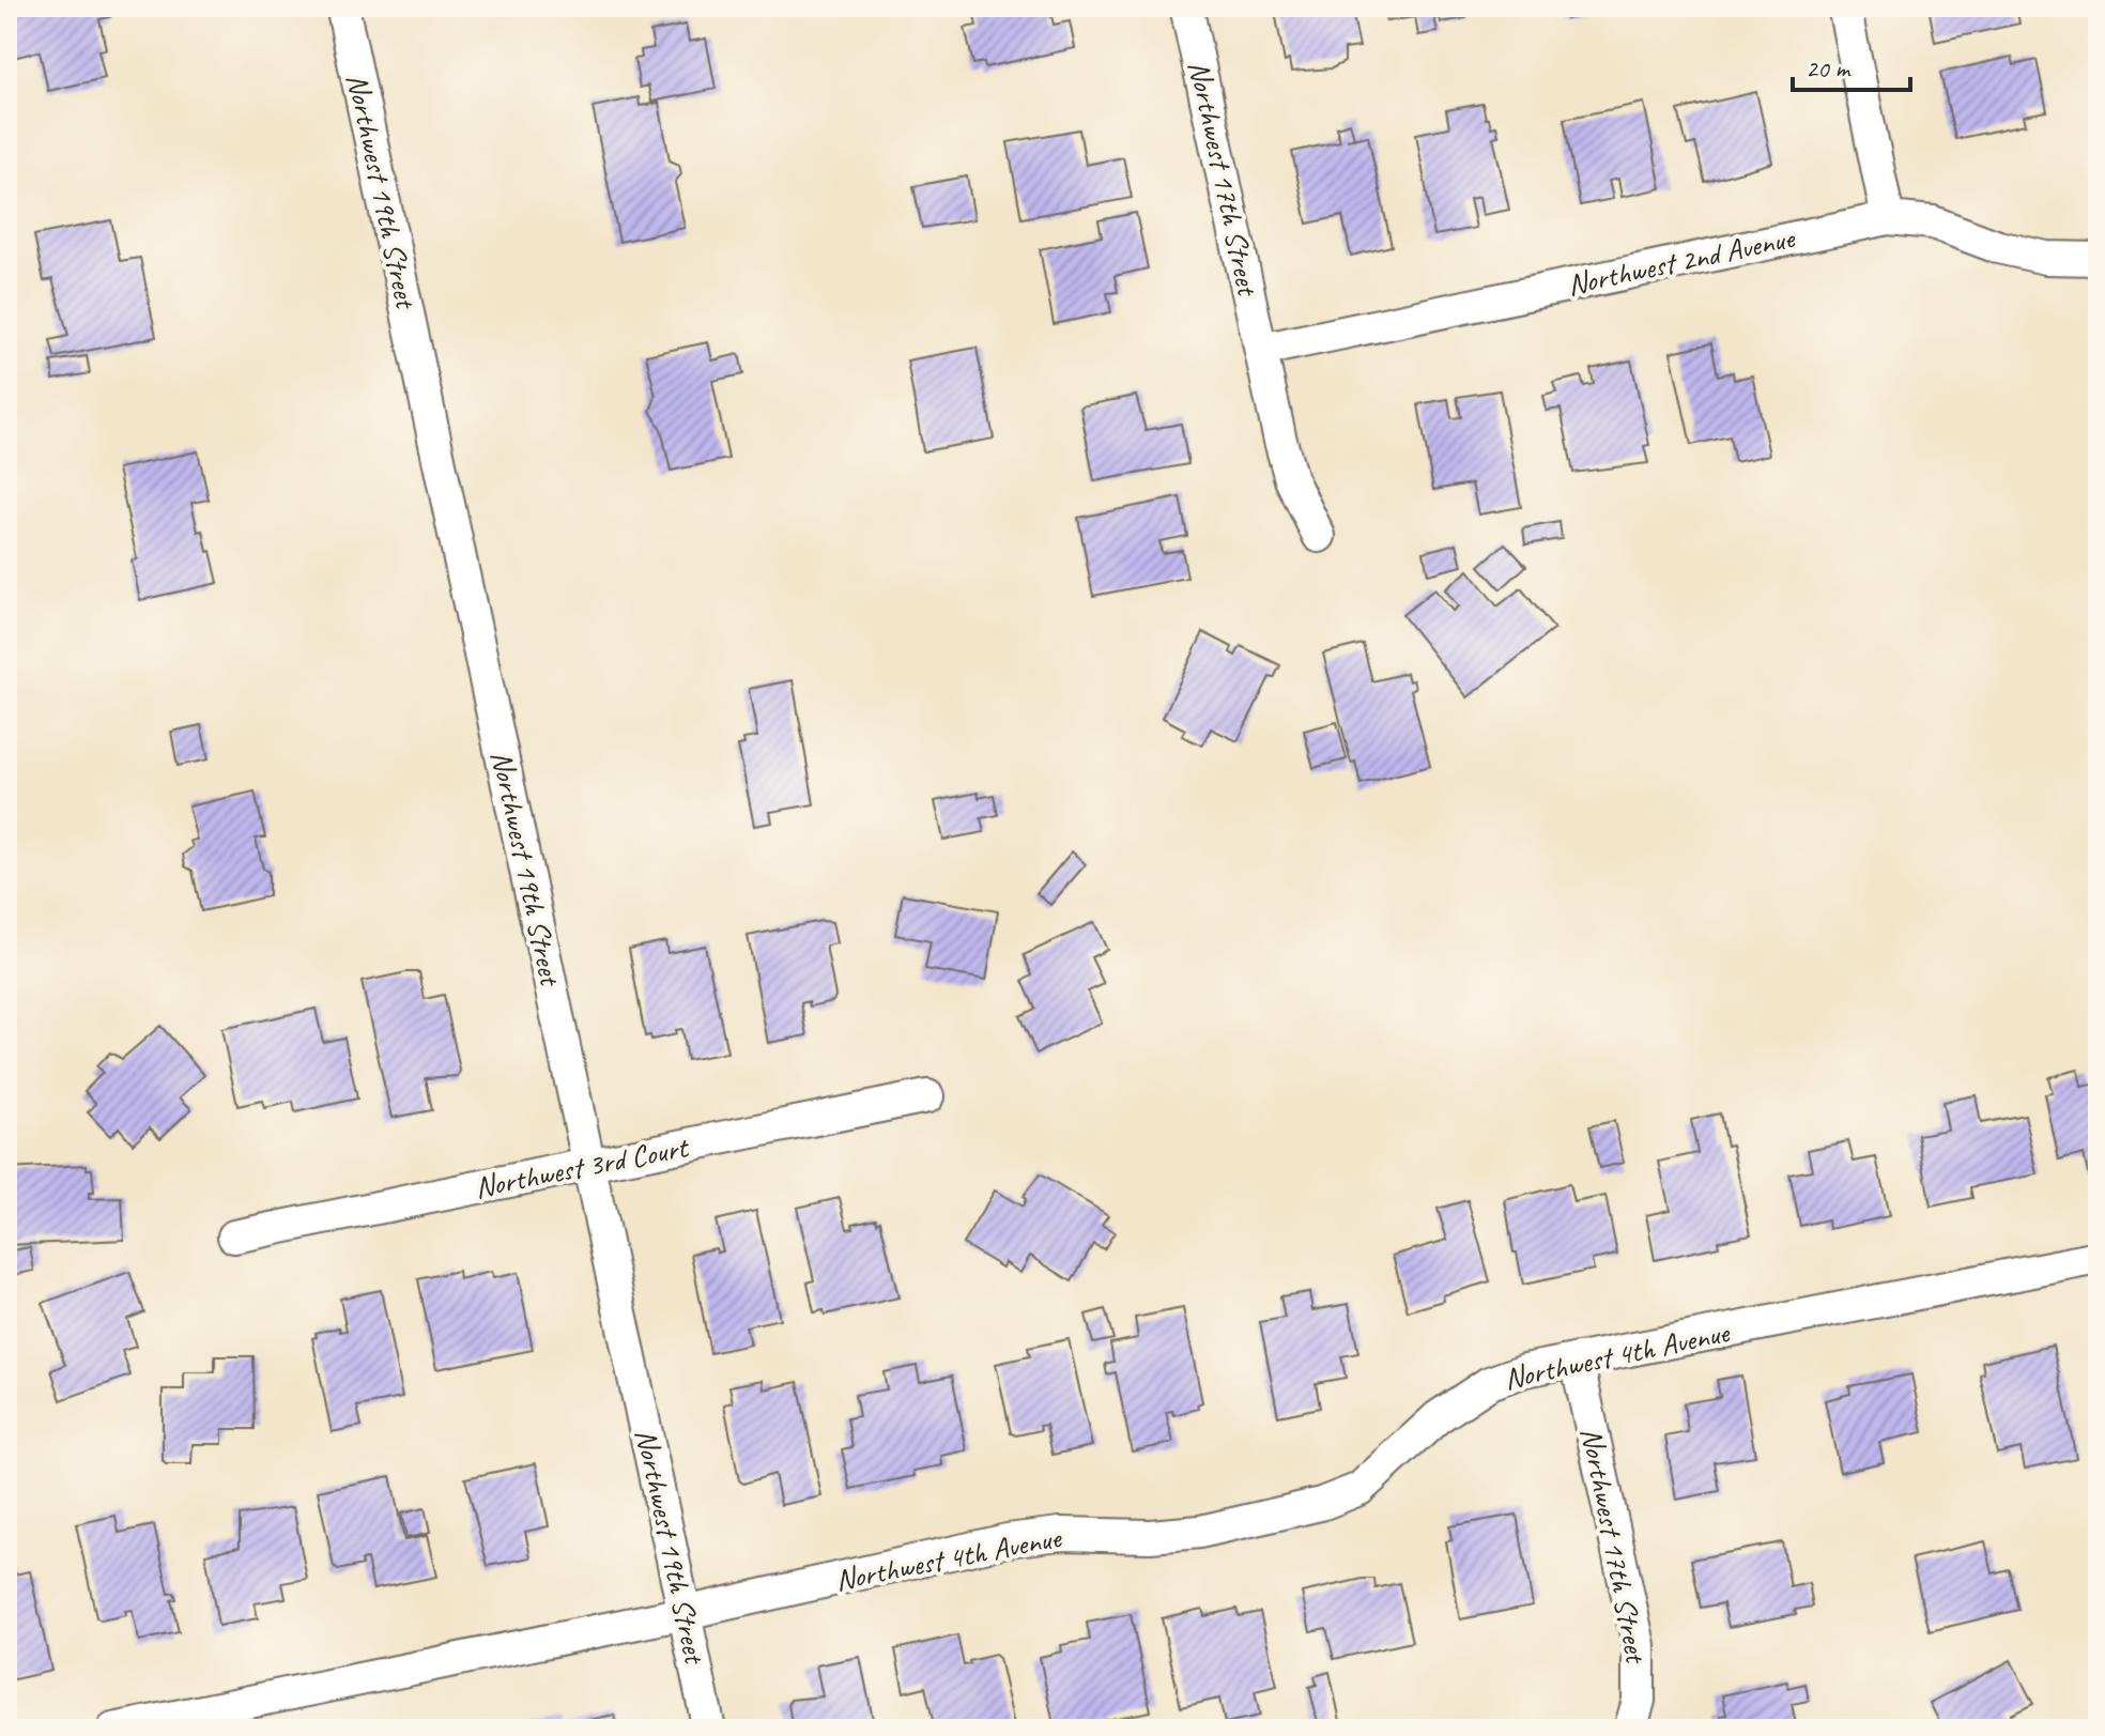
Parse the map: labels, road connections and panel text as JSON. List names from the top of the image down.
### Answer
{
  "streets": {
    "street": [
      "Northwest 17th Street",
      "Northwest 19th Street",
      "Northwest 2nd Avenue",
      "Northwest 3rd Court",
      "Northwest 4th Avenue"
    ]
  },
  "crossings": [
    ["Northwest 17th Street", "Northwest 2nd Avenue"],
    ["Northwest 17th Street", "Northwest 4th Avenue"],
    ["Northwest 19th Street", "Northwest 3rd Court"],
    ["Northwest 19th Street", "Northwest 4th Avenue"]
  ],
  "scale_bar": "20 m"
}
